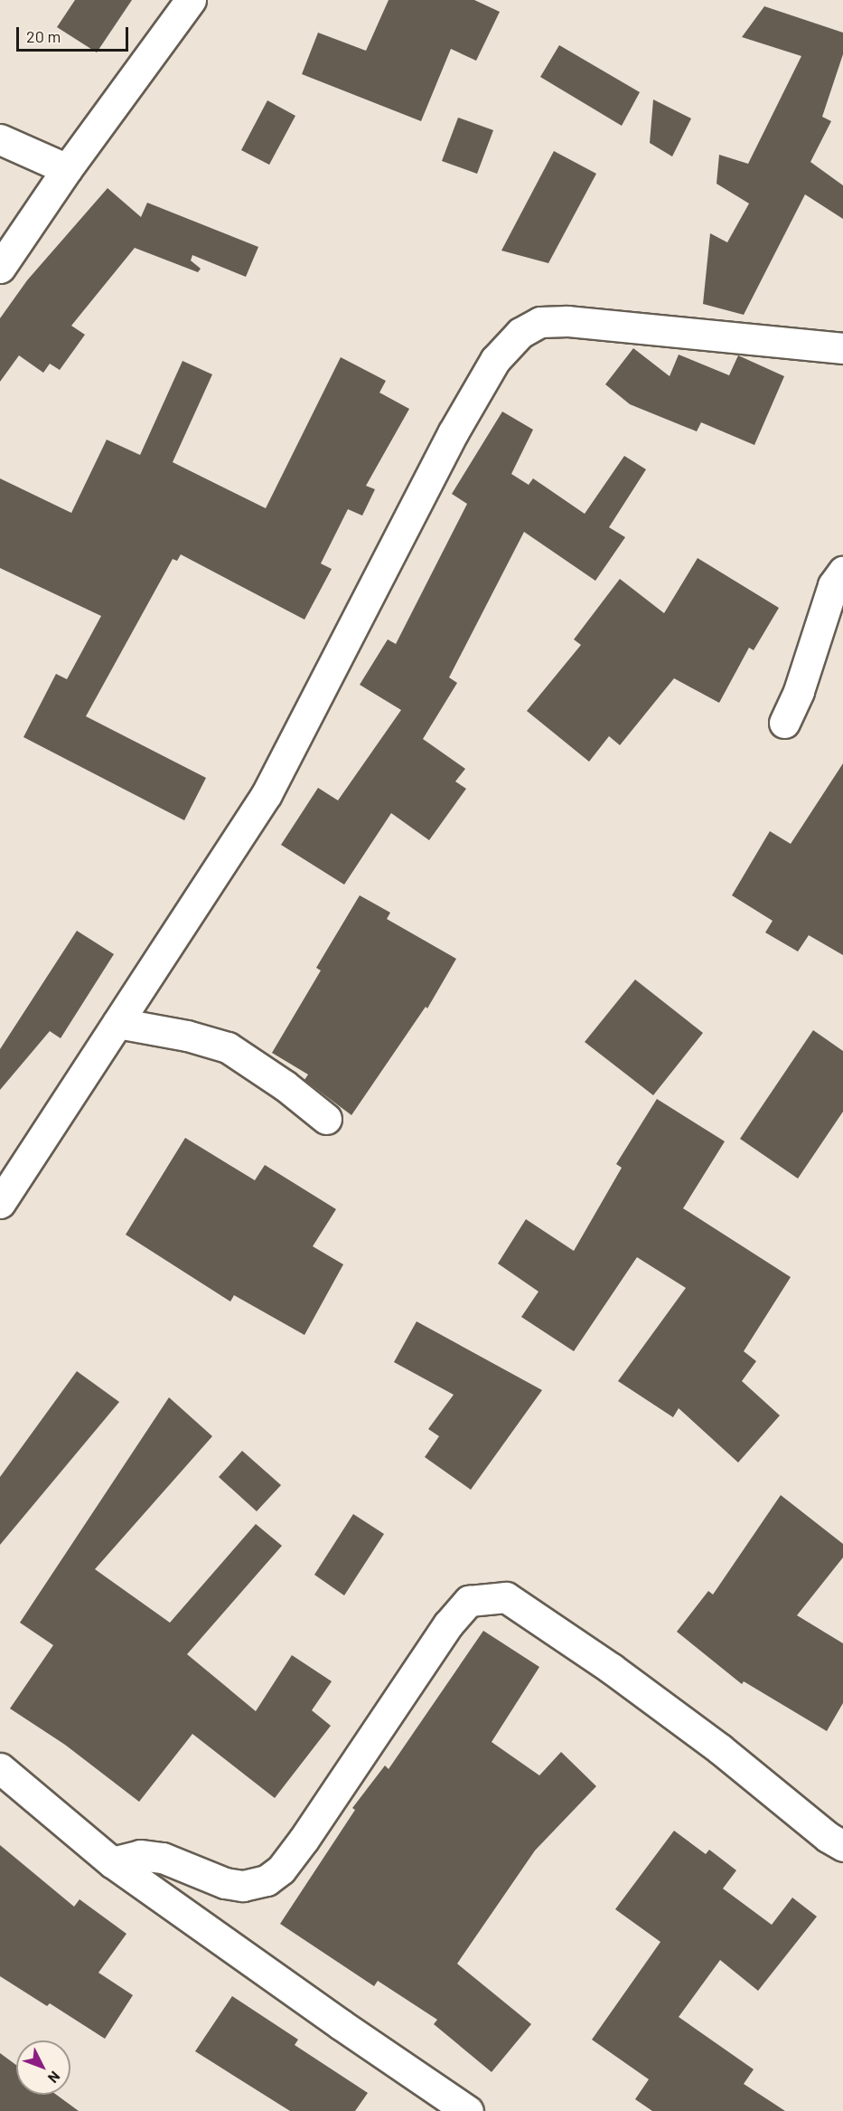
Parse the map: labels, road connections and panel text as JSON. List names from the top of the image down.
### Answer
{
  "scale_bar": "20 m",
  "north": "bottom right"
}
